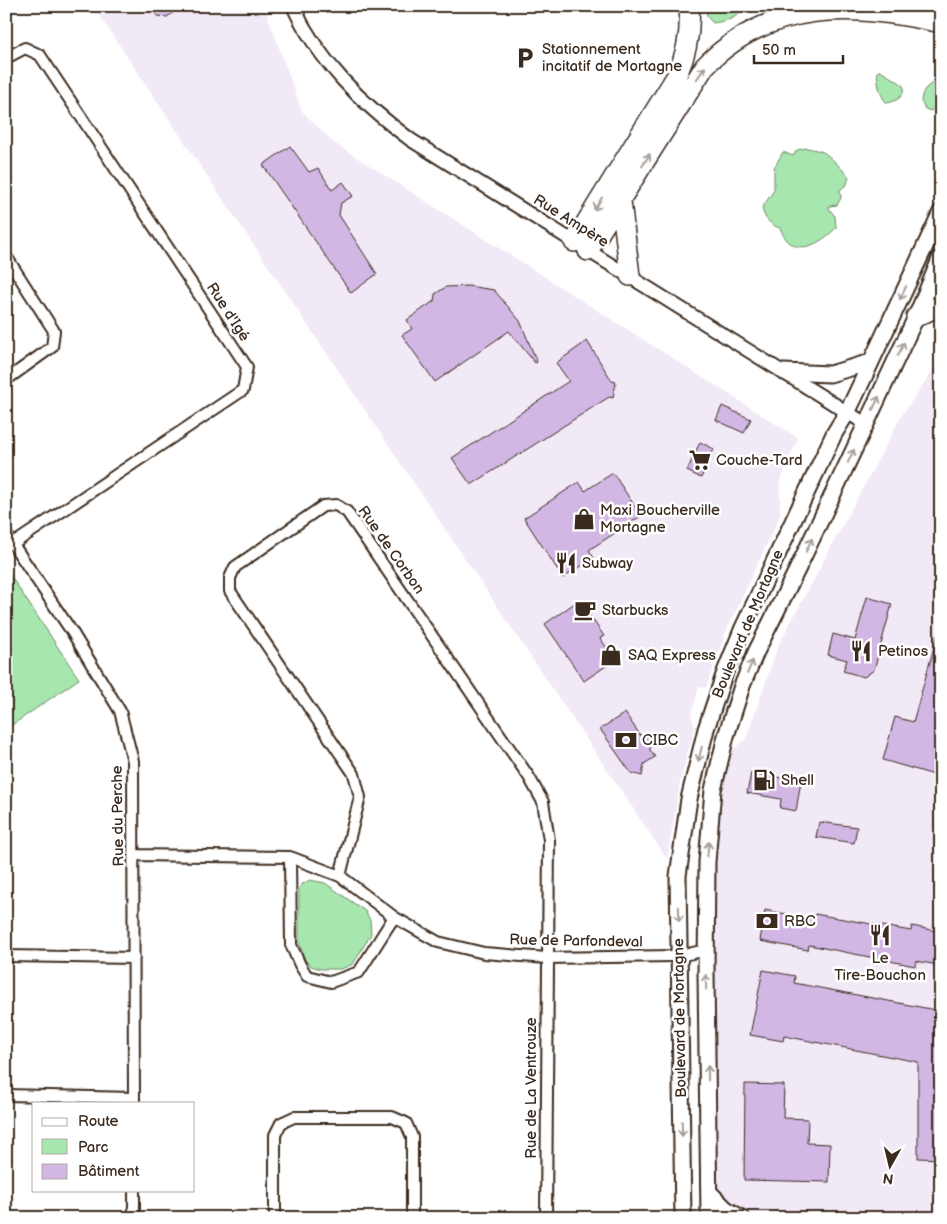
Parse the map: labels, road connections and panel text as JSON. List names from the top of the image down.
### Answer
{
  "streets": {
    "main road": ["Boulevard de Mortagne"],
    "street": [
      "Rue Ampère",
      "Rue d'Igé",
      "Rue de Corbon",
      "Rue du Perche",
      "Rue de Parfondeval",
      "Rue de La Ventrouze"
    ]
  },
  "crossings": [
    ["Rue Ampère", "Boulevard de Mortagne"],
    ["Rue d'Igé", "Rue du Perche"],
    ["Rue de Corbon", "Rue de Parfondeval"],
    ["Rue de Corbon", "Rue de La Ventrouze"],
    ["Boulevard de Mortagne", "Rue de Parfondeval"],
    ["Rue du Perche", "Rue de Parfondeval"],
    ["Rue de Parfondeval", "Rue de La Ventrouze"]
  ],
  "places": {
    "parking": ["Stationnement incitatif de Mortagne"],
    "supermarket": ["Couche-Tard"],
    "shop": ["Maxi Boucherville Mortagne", "SAQ Express"],
    "restaurant": ["Subway", "Petinos", "Le Tire-Bouchon"],
    "cafe": ["Starbucks"],
    "bank": ["CIBC", "RBC"],
    "fuel station": ["Shell"]
  },
  "legend": ["Route", "Parc", "Bâtiment"],
  "scale_bar": "50 m",
  "north": "bottom"
}
